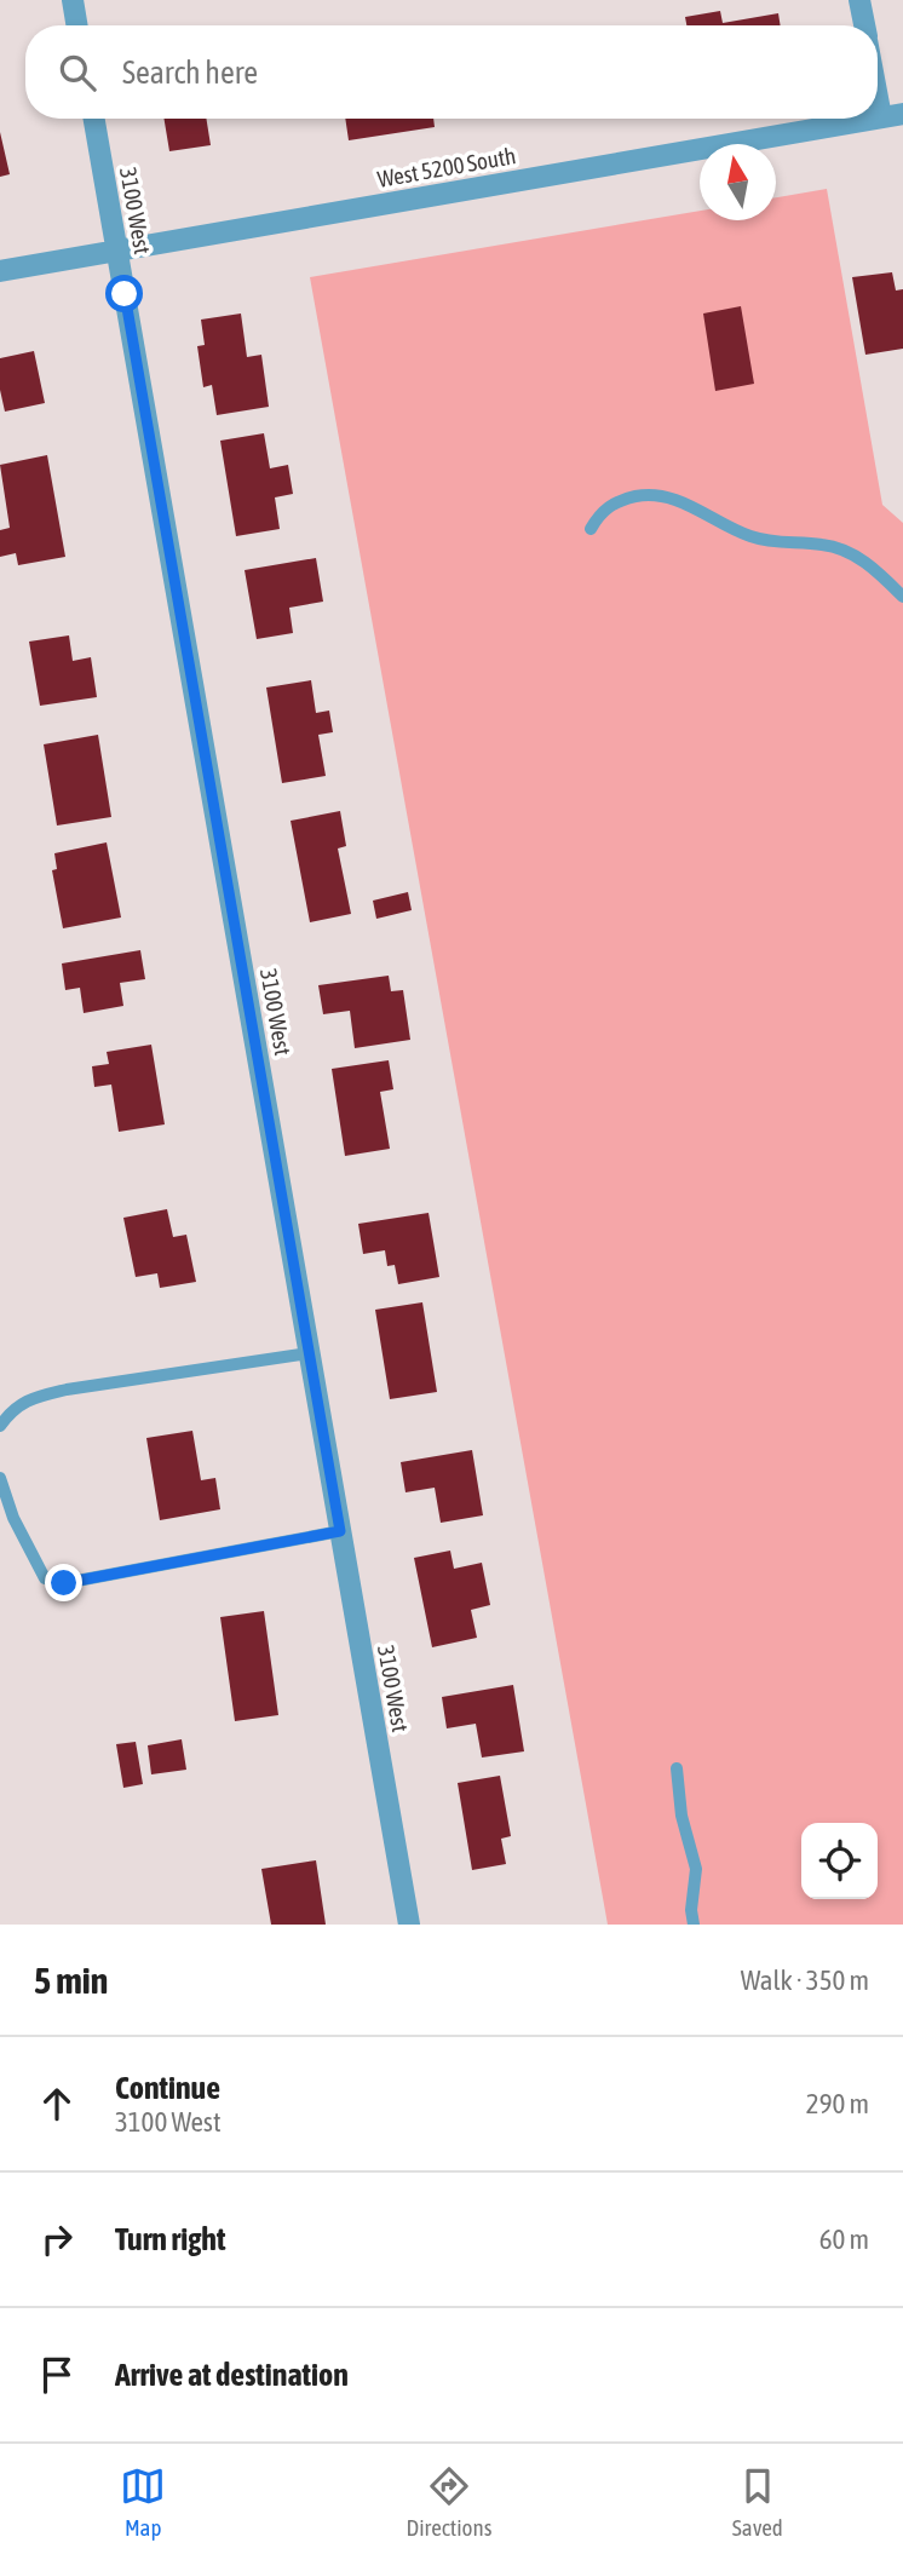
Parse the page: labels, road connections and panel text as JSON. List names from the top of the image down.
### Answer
{
  "streets": {
    "street": ["West 5200 South", "3100 West"]
  },
  "crossings": [
    ["West 5200 South", "3100 West"]
  ],
  "north": "top",
  "page": {
    "search": "Search here",
    "heading": ["5 min", "Walk · 350 m"],
    "list": [
      ["Continue", "3100 West", "290 m"],
      ["Turn right", "60 m"],
      "Arrive at destination"
    ],
    "nav": ["Map", "Directions", "Saved"]
  }
}
